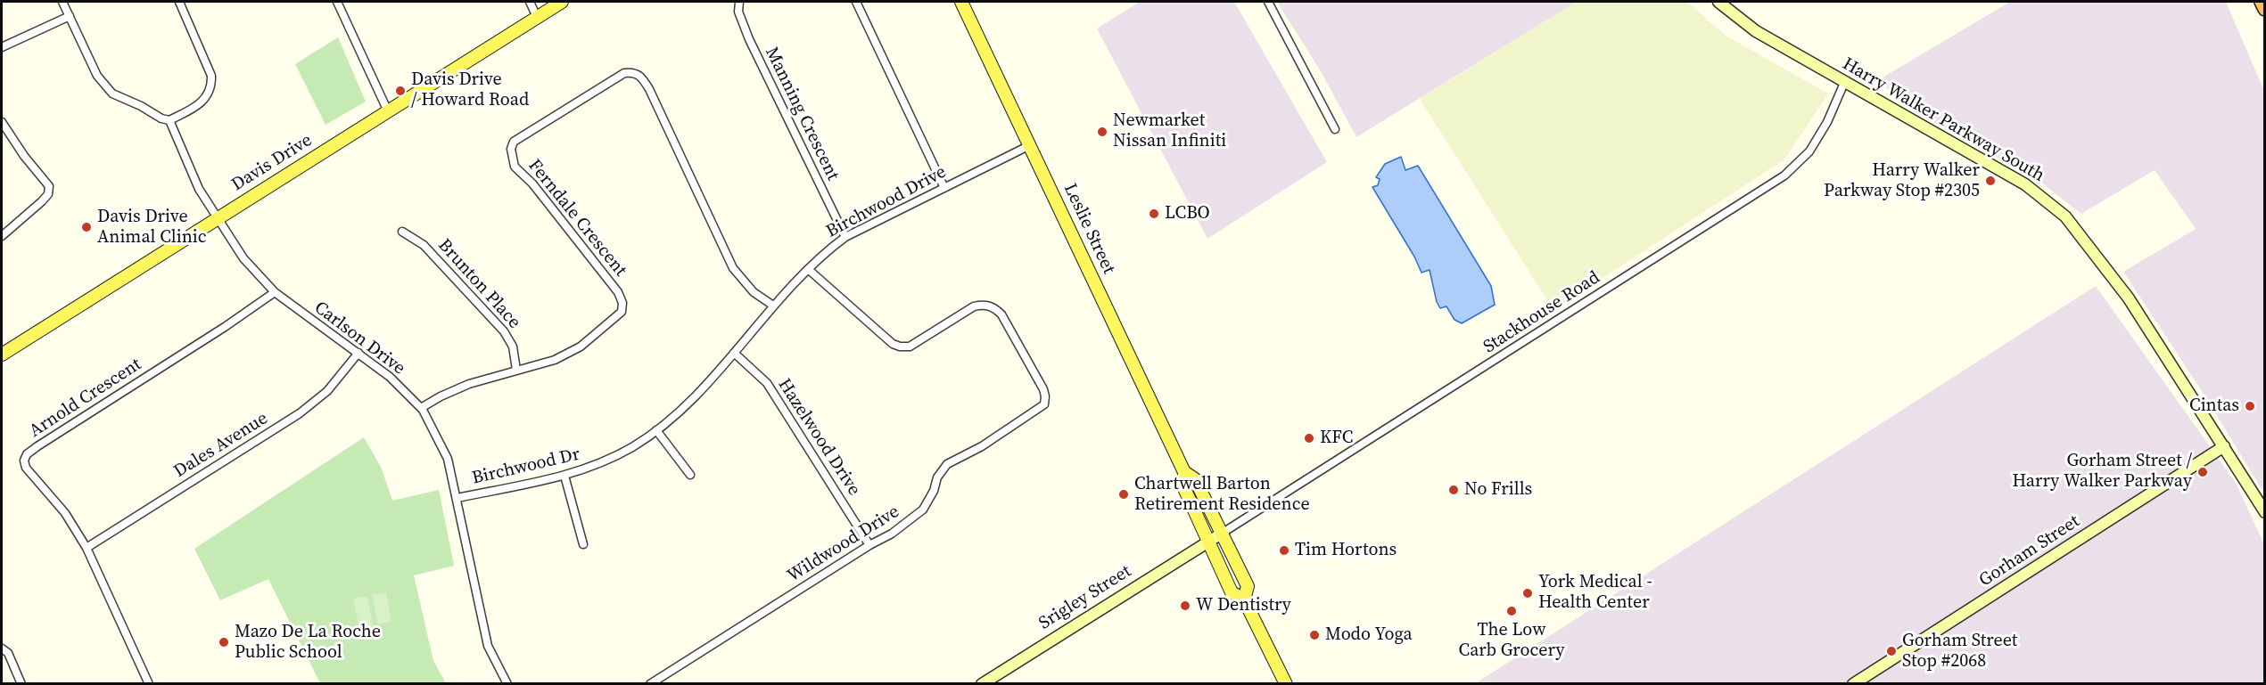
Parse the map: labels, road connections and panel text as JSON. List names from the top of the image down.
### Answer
{
  "streets": {
    "main road": ["Davis Drive", "Leslie Street"],
    "street": [
      "Manning Crescent",
      "Harry Walker Parkway South",
      "Birchwood Drive",
      "Ferndale Crescent",
      "Brunton Place",
      "Stackhouse Road",
      "Carlson Drive",
      "Arnold Crescent",
      "Hazelwood Drive",
      "Dales Avenue",
      "Birchwood Dr",
      "Wildwood Drive",
      "Gorham Street",
      "Srigley Street"
    ]
  },
  "crossings": [
    ["Manning Crescent", "Birchwood Drive"],
    ["Harry Walker Parkway South", "Stackhouse Road"],
    ["Harry Walker Parkway South", "Gorham Street"],
    ["Davis Drive", "Carlson Drive"],
    ["Birchwood Drive", "Ferndale Crescent"],
    ["Birchwood Drive", "Leslie Street"],
    ["Birchwood Drive", "Wildwood Drive"],
    ["Ferndale Crescent", "Brunton Place"],
    ["Ferndale Crescent", "Carlson Drive"],
    ["Leslie Street", "Stackhouse Road"],
    ["Leslie Street", "Srigley Street"],
    ["Stackhouse Road", "Srigley Street"],
    ["Carlson Drive", "Arnold Crescent"],
    ["Carlson Drive", "Dales Avenue"],
    ["Carlson Drive", "Birchwood Dr"],
    ["Arnold Crescent", "Dales Avenue"],
    ["Hazelwood Drive", "Wildwood Drive"]
  ],
  "places": [
    "Davis Drive / Howard Road",
    "Newmarket Nissan Infiniti",
    "Harry Walker Parkway Stop #2305",
    "LCBO",
    "Davis Drive Animal Clinic",
    "Cintas",
    "KFC",
    "Gorham Street / Harry Walker Parkway",
    "No Frills",
    "Chartwell Barton Retirement Residence",
    "Tim Hortons",
    "York Medical - Health Center",
    "W Dentistry",
    "The Low Carb Grocery",
    "Modo Yoga",
    "Mazo De La Roche Public School",
    "Gorham Street Stop #2068"
  ]
}
